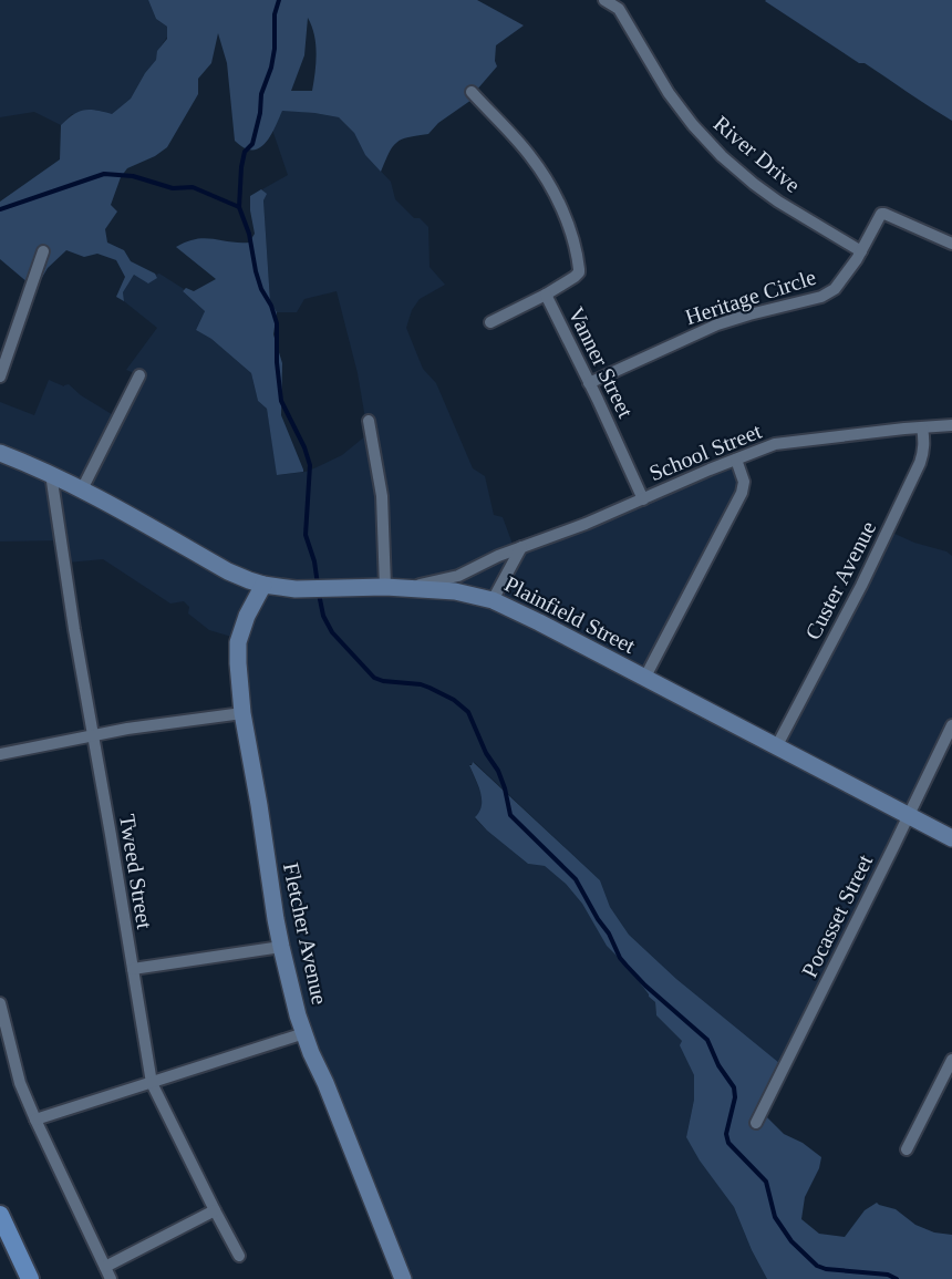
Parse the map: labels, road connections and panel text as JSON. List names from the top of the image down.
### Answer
{
  "streets": {
    "main road": ["Plainfield Street", "Fletcher Avenue"],
    "street": [
      "River Drive",
      "Heritage Circle",
      "Vanner Street",
      "School Street",
      "Custer Avenue",
      "Tweed Street",
      "Pocasset Street"
    ]
  },
  "crossings": [
    ["River Drive", "Heritage Circle"],
    ["Heritage Circle", "Vanner Street"],
    ["Vanner Street", "School Street"],
    ["School Street", "Custer Avenue"],
    ["School Street", "Plainfield Street"],
    ["Custer Avenue", "Plainfield Street"],
    ["Plainfield Street", "Tweed Street"],
    ["Plainfield Street", "Pocasset Street"],
    ["Plainfield Street", "Fletcher Avenue"]
  ]
}
